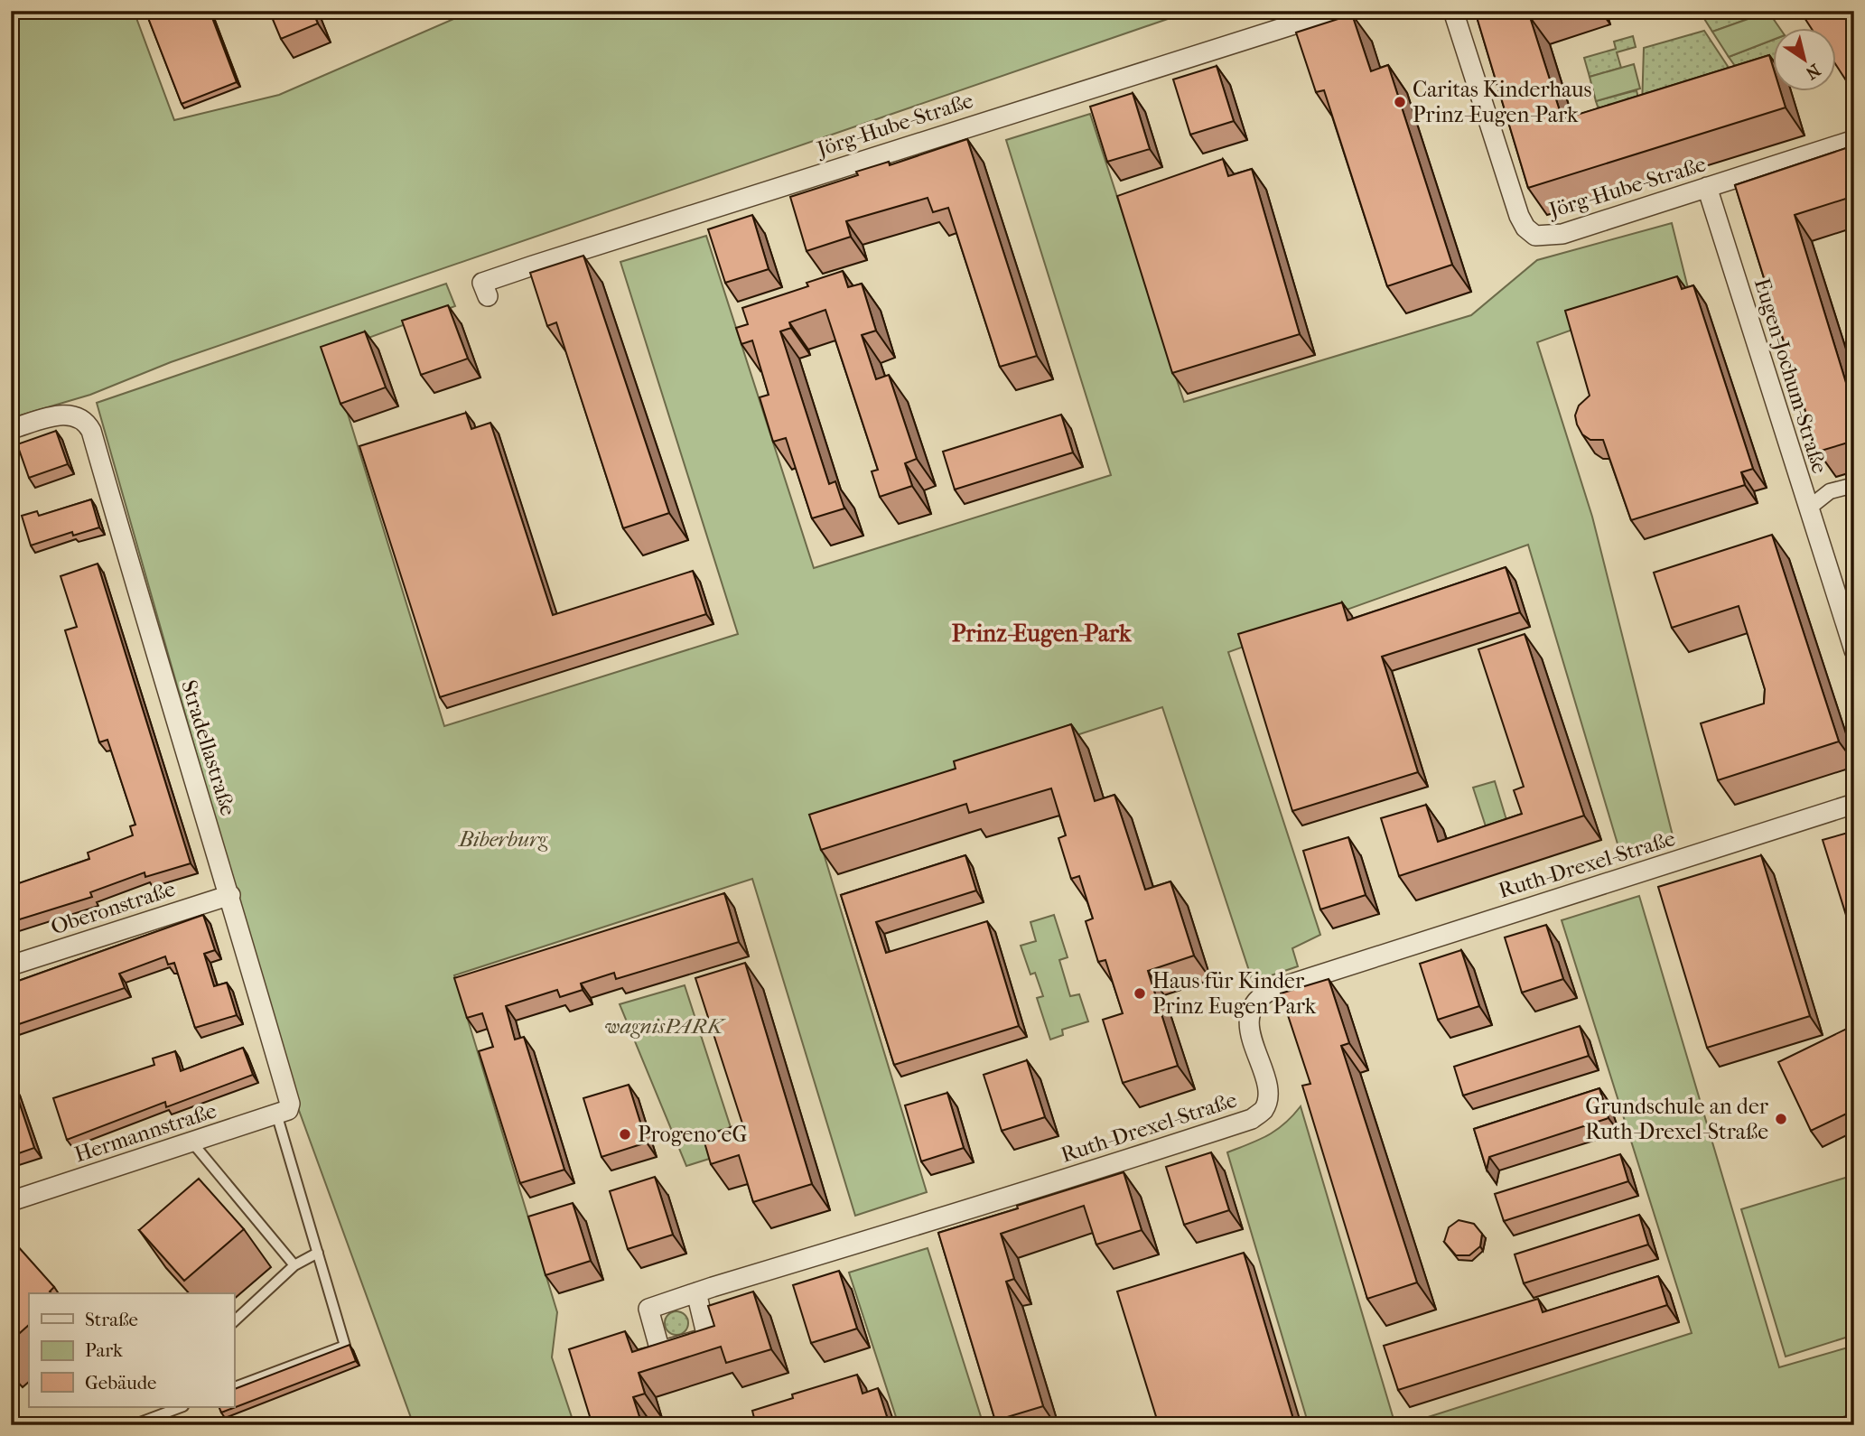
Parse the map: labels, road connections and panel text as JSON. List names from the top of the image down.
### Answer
{
  "streets": {
    "street": [
      "Jörg-Hube-Straße",
      "Eugen-Jochum-Straße",
      "Stradellastraße",
      "Ruth-Drexel-Straße",
      "Oberonstraße",
      "Hermannstraße"
    ]
  },
  "crossings": [
    ["Jörg-Hube-Straße", "Eugen-Jochum-Straße"],
    ["Stradellastraße", "Oberonstraße"],
    ["Stradellastraße", "Hermannstraße"]
  ],
  "districts": ["Prinz-Eugen-Park"],
  "parks": ["Biberburg", "wagnisPARK"],
  "places": [
    "Caritas Kinderhaus Prinz-Eugen-Park",
    "Haus für Kinder Prinz Eugen Park",
    "Grundschule an der Ruth-Drexel-Straße",
    "Progeno eG"
  ],
  "legend": ["Straße", "Park", "Gebäude"],
  "north": "bottom right"
}
